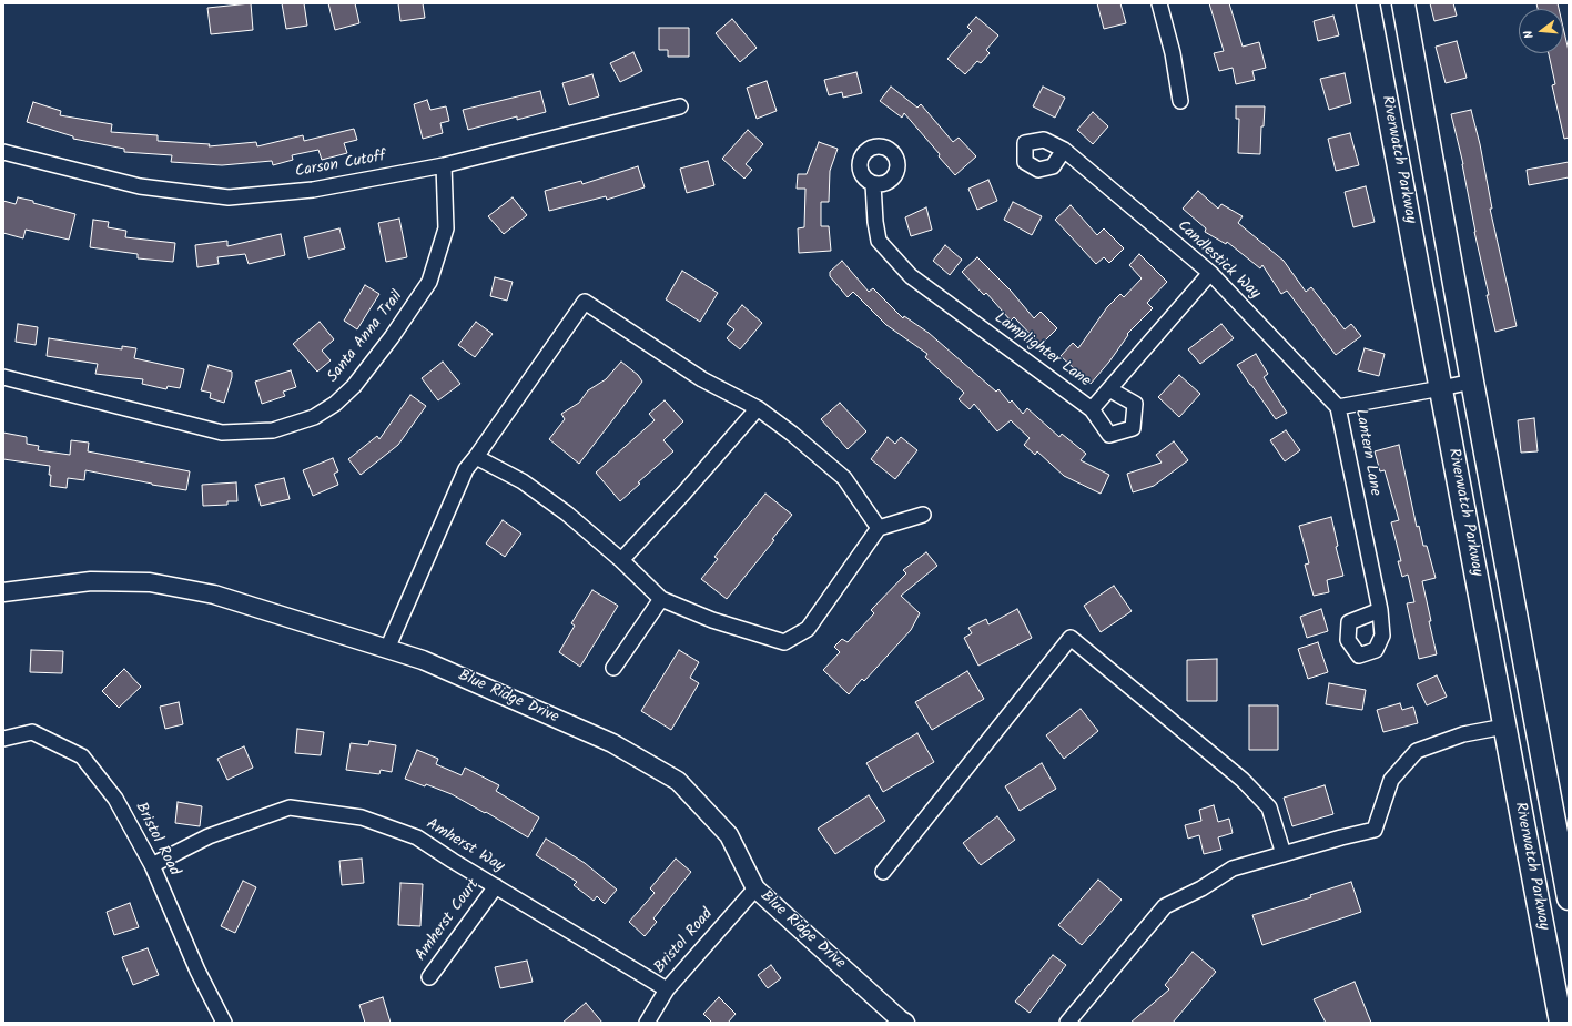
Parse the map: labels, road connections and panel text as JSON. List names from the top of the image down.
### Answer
{
  "streets": {
    "main road": ["Riverwatch Parkway"],
    "street": [
      "Carson Cutoff",
      "Candlestick Way",
      "Santa Anna Trail",
      "Lamplighter Lane",
      "Lantern Lane",
      "Blue Ridge Drive",
      "Bristol Road",
      "Amherst Way",
      "Amherst Court"
    ]
  },
  "crossings": [
    ["Riverwatch Parkway", "Lantern Lane"],
    ["Carson Cutoff", "Santa Anna Trail"],
    ["Candlestick Way", "Lamplighter Lane"],
    ["Candlestick Way", "Lantern Lane"],
    ["Blue Ridge Drive", "Bristol Road"],
    ["Bristol Road", "Amherst Way"],
    ["Amherst Way", "Amherst Court"]
  ],
  "north": "left"
}
